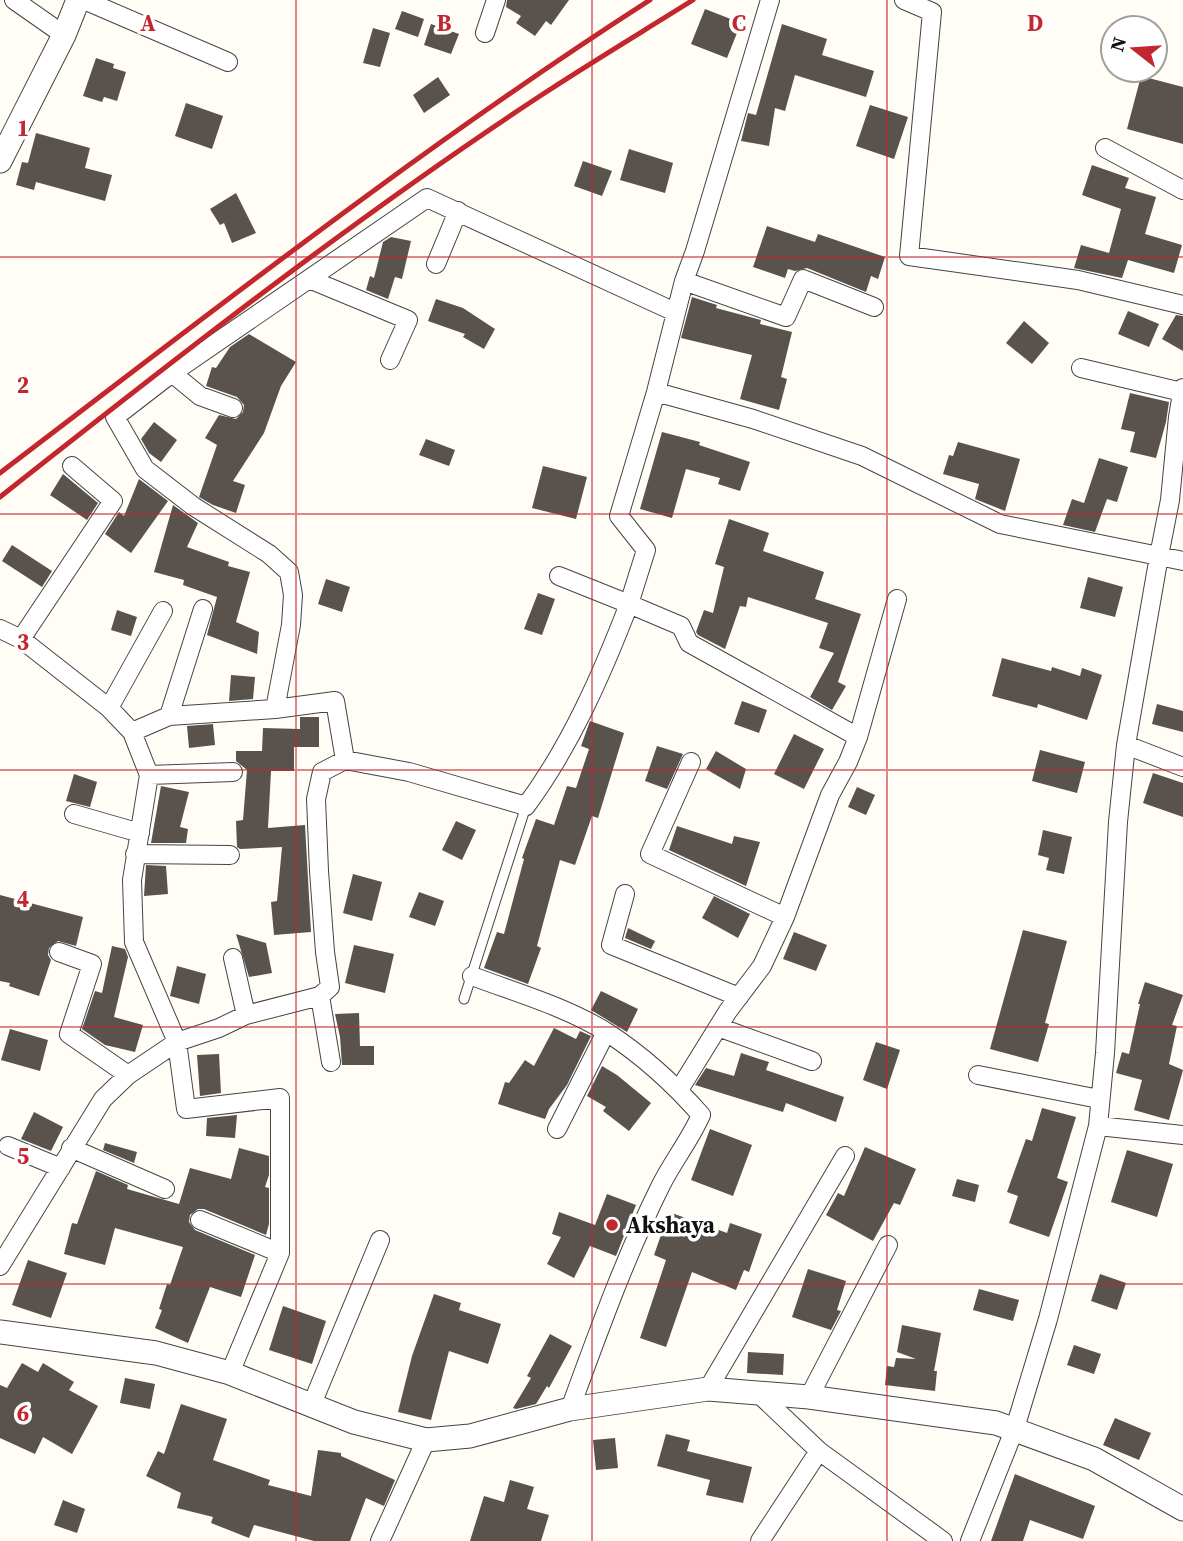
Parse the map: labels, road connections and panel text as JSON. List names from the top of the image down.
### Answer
{
  "places": ["Akshaya"],
  "north": "left",
  "grid": {
    "columns": [
      "A",
      "B",
      "C",
      "D"
    ],
    "rows": [
      "1",
      "2",
      "3",
      "4",
      "5",
      "6"
    ]
  }
}
